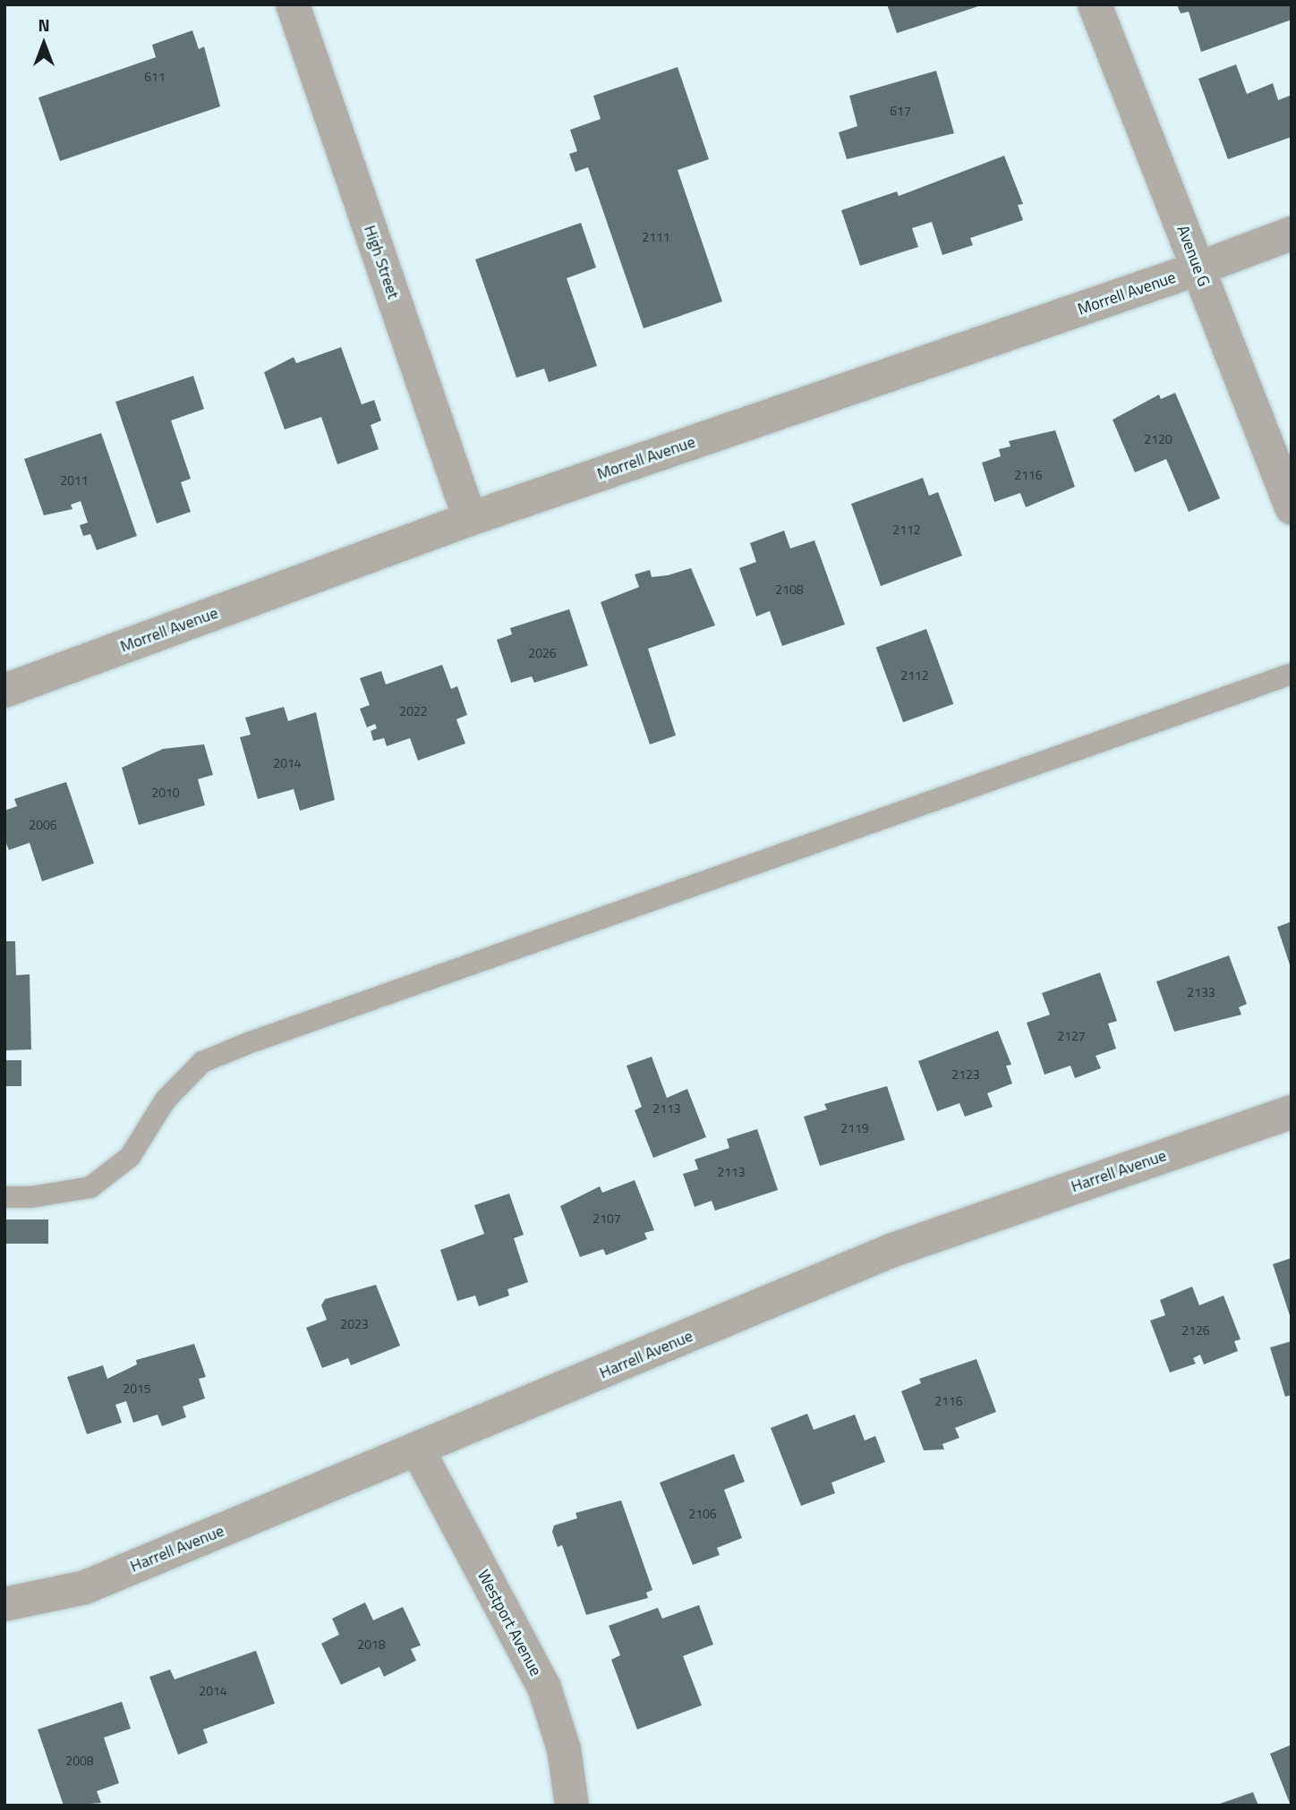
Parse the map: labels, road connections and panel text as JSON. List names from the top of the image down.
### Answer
{
  "streets": {
    "street": [
      "Avenue G",
      "High Street",
      "Morrell Avenue",
      "Harrell Avenue",
      "Westport Avenue"
    ]
  },
  "crossings": [
    ["Avenue G", "Morrell Avenue"],
    ["High Street", "Morrell Avenue"],
    ["Harrell Avenue", "Westport Avenue"]
  ],
  "house_numbers": [
    "611",
    "617",
    "2111",
    "2120",
    "2116",
    "2011",
    "2112",
    "2108",
    "2026",
    "2112",
    "2022",
    "2014",
    "2010",
    "2006",
    "2133",
    "2127",
    "2123",
    "2113",
    "2119",
    "2113",
    "2107",
    "2023",
    "2126",
    "2015",
    "2116",
    "2106",
    "2018",
    "2014",
    "2008"
  ],
  "north": "top"
}
